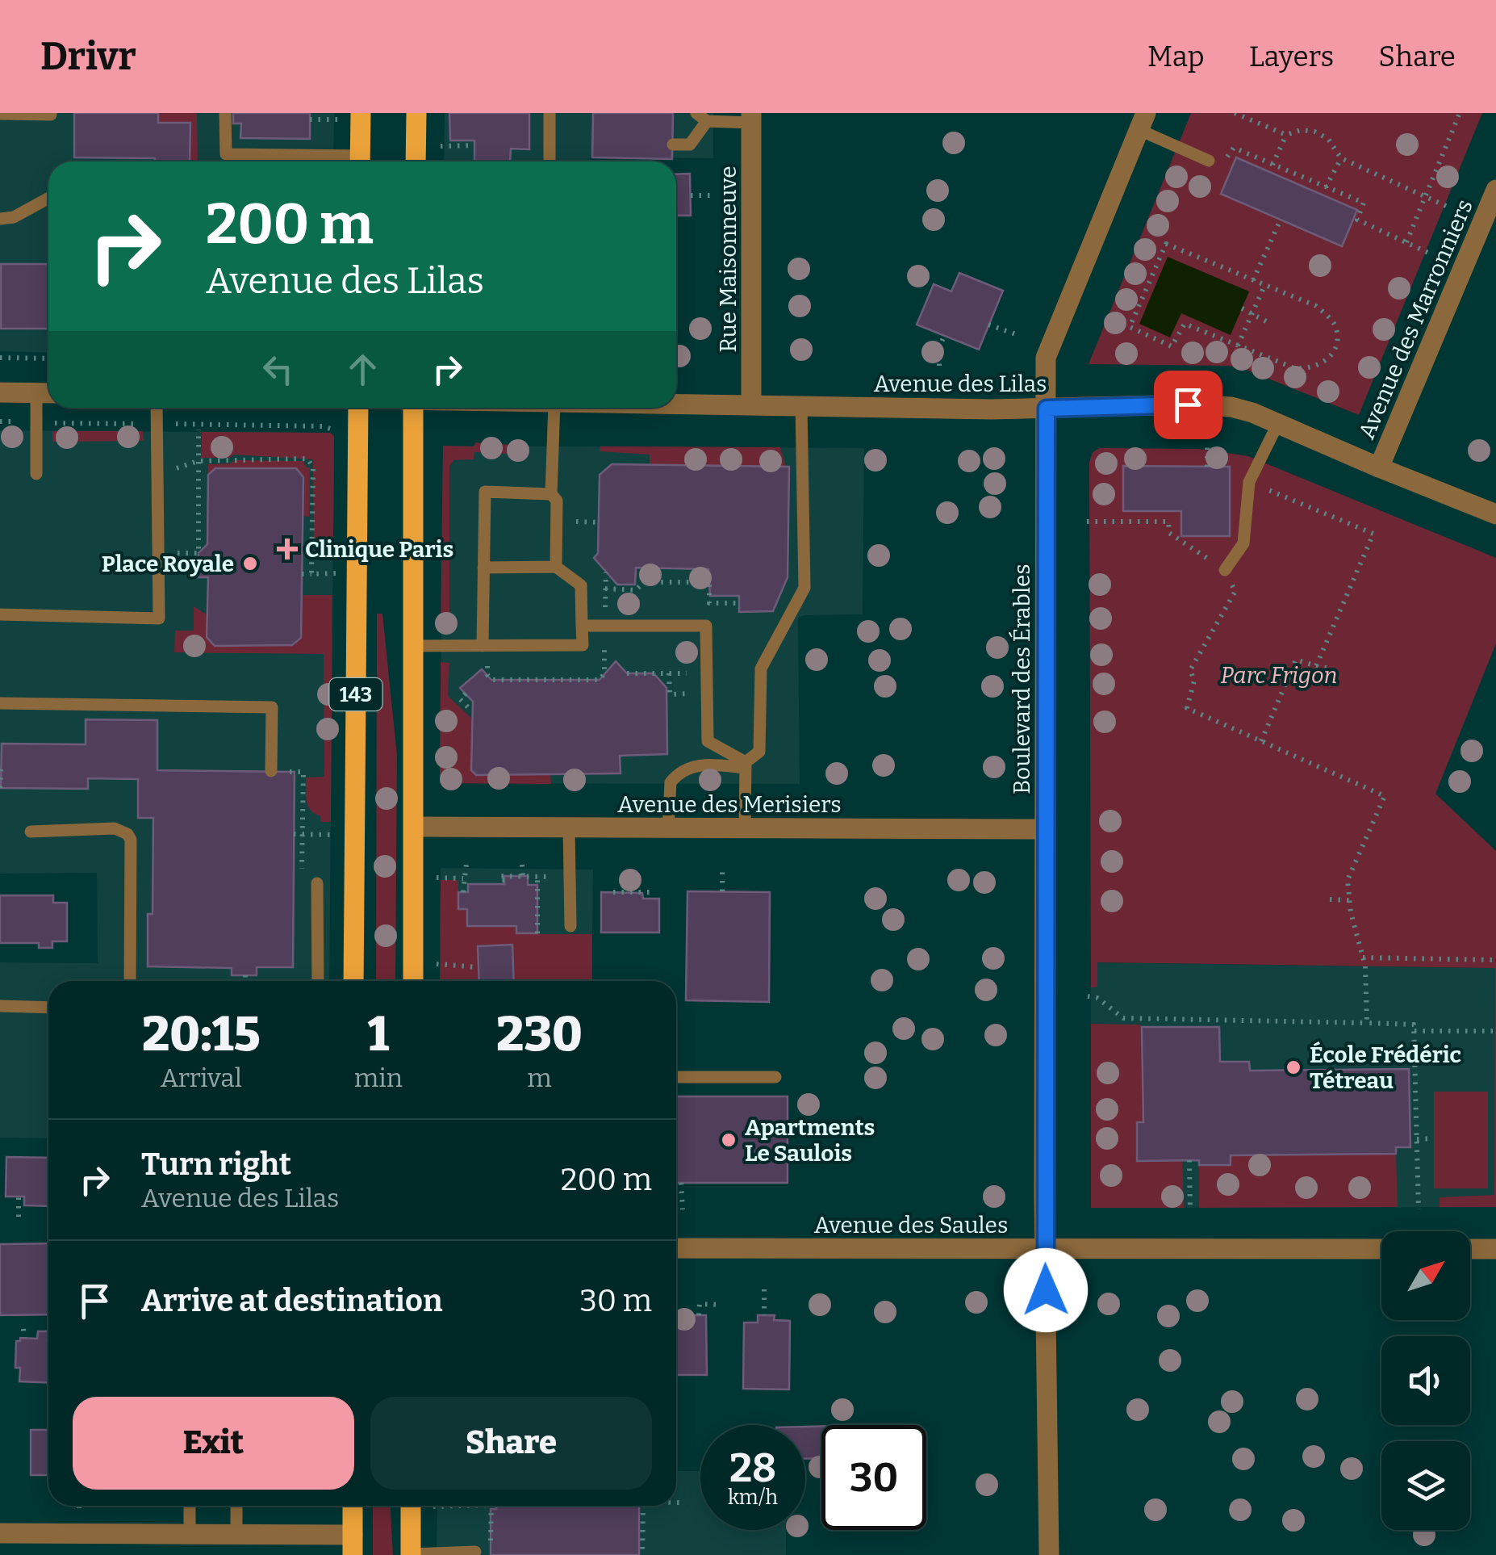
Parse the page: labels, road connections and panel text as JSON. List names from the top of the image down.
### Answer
{
  "streets": {
    "main road": ["143"],
    "street": [
      "Rue Maisonneuve",
      "Avenue des Marronniers",
      "Avenue des Lilas",
      "Boulevard des Érables",
      "Avenue des Merisiers",
      "Avenue des Saules"
    ]
  },
  "crossings": [
    ["Rue Maisonneuve", "Avenue des Lilas"],
    ["Avenue des Marronniers", "Avenue des Lilas"],
    ["Avenue des Lilas", "Boulevard des Érables"],
    ["Boulevard des Érables", "Avenue des Merisiers"],
    ["Boulevard des Érables", "Avenue des Saules"],
    ["143", "Avenue des Merisiers"]
  ],
  "parks": ["Parc Frigon"],
  "places": {
    "health": ["Clinique Paris"],
    "other": ["Place Royale", "École Frédéric Tétreau", "Apartments Le Saulois"]
  },
  "north": "top right",
  "page": {
    "header": "Drivr",
    "nav": ["Map", "Layers", "Share"],
    "turn": ["200 m", "Avenue des Lilas"],
    "eta": [
      "20:15",
      "Arrival",
      "1",
      "min",
      "230",
      "m"
    ],
    "list": [
      {
        "name": "Turn right",
        "note": "Avenue des Lilas",
        "value": "200 m"
      },
      {
        "name": "Arrive at destination",
        "value": "30 m"
      }
    ],
    "buttons": ["Exit", "Share"],
    "speed": "28 km/h",
    "limit": "30"
  }
}
